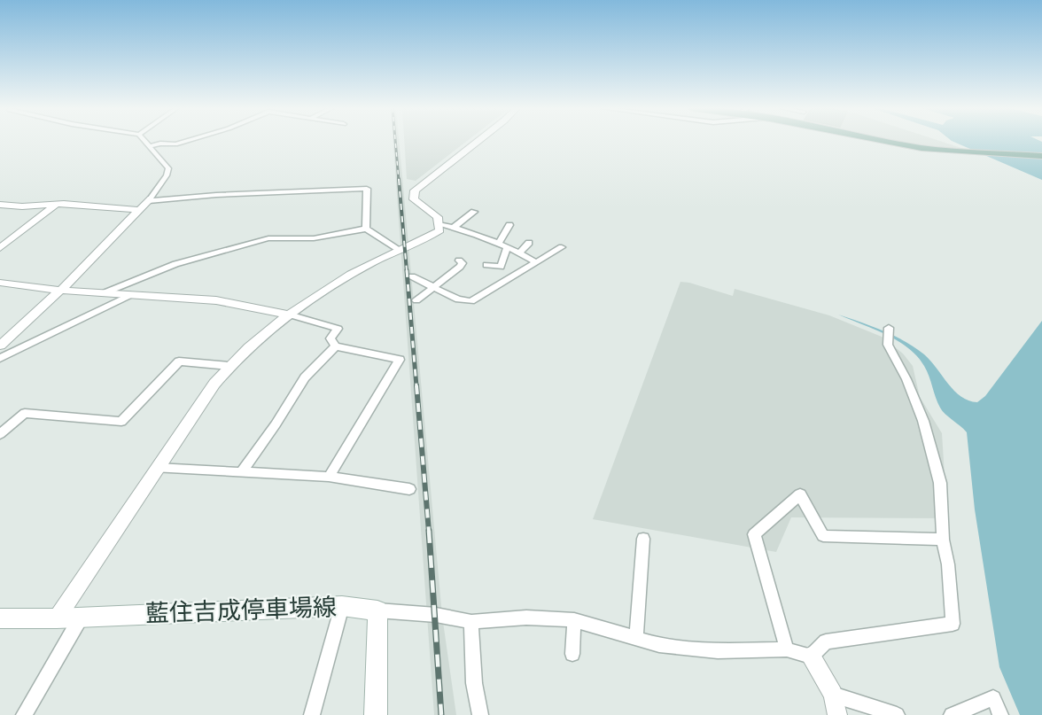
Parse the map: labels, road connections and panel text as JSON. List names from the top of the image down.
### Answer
{
  "streets": {
    "main road": ["藍住吉成停車場線"]
  }
}
